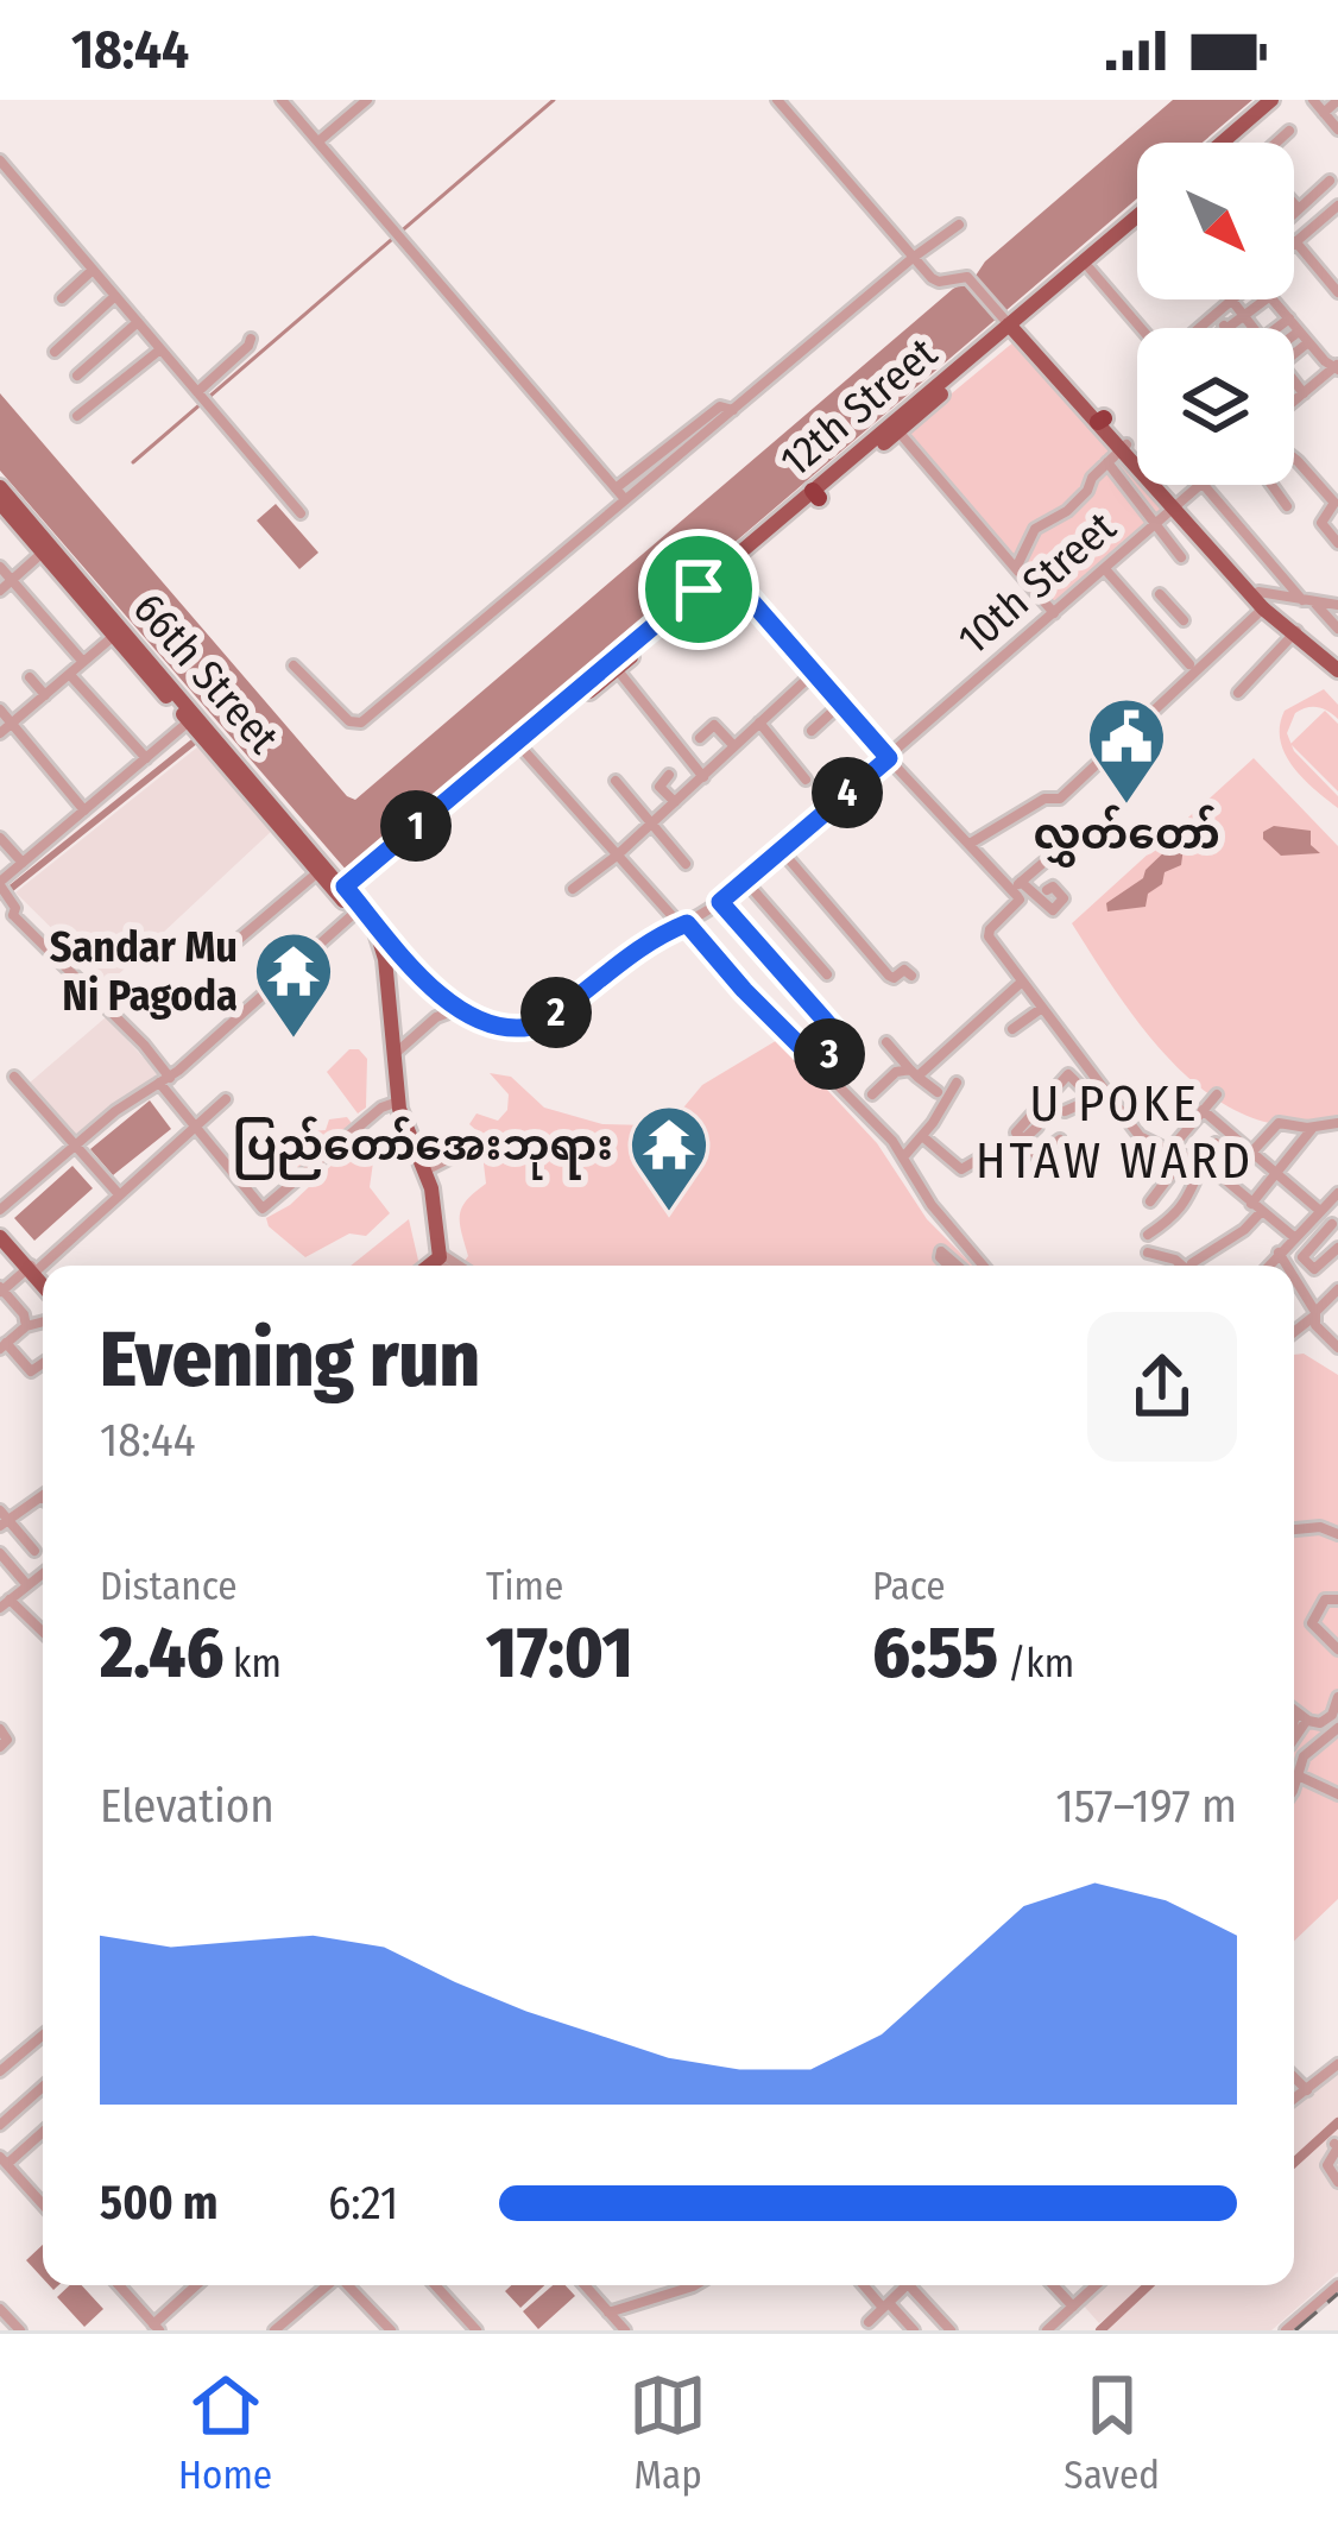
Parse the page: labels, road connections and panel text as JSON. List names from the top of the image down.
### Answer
{
  "streets": {
    "main road": ["12th Street", "66th Street"],
    "street": ["10th Street"]
  },
  "crossings": [
    ["12th Street", "66th Street"],
    ["10th Street", "66th Street"]
  ],
  "districts": ["U POKE HTAW WARD"],
  "places": {
    "public building": ["လွှတ်တော်"],
    "temple": ["Sandar Mu Ni Pagoda", "ပြည်တော်အေးဘုရား"]
  },
  "north": "bottom right",
  "page": {
    "status": "18:44",
    "pins": [
      "4",
      "1",
      "2",
      "3"
    ],
    "heading": ["Evening run", "18:44"],
    "stats": [
      ["Distance", "2.46 km"],
      ["Time", "17:01"],
      ["Pace", "6:55 /km"]
    ],
    "chart": ["Elevation", "157–197 m"],
    "list": [
      {
        "name": "500 m",
        "note": "6:21"
      }
    ],
    "tabs": ["Home", "Map", "Saved"]
  }
}
